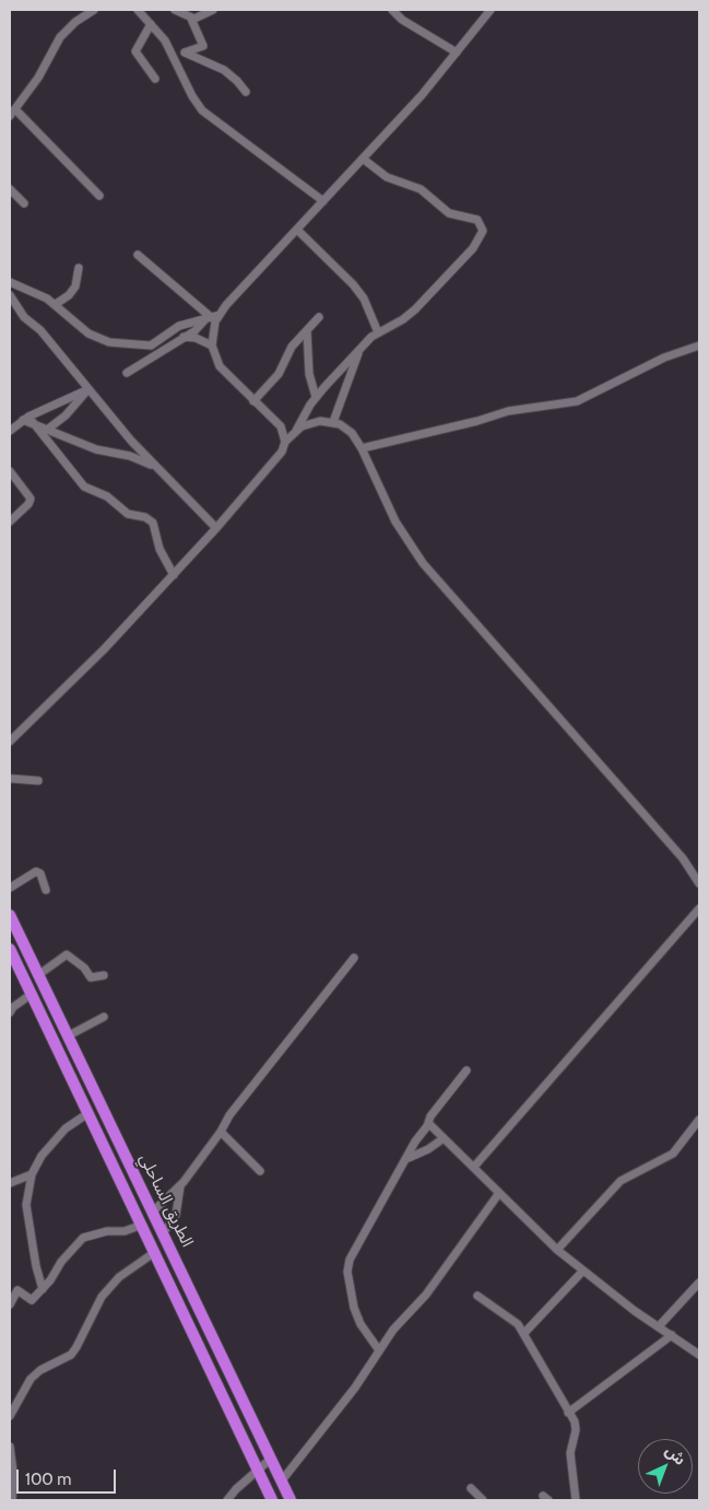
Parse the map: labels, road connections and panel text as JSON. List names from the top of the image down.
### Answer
{
  "streets": {
    "highway": ["الطريق الساحلي"]
  },
  "scale_bar": "100 m",
  "north": "top right"
}
